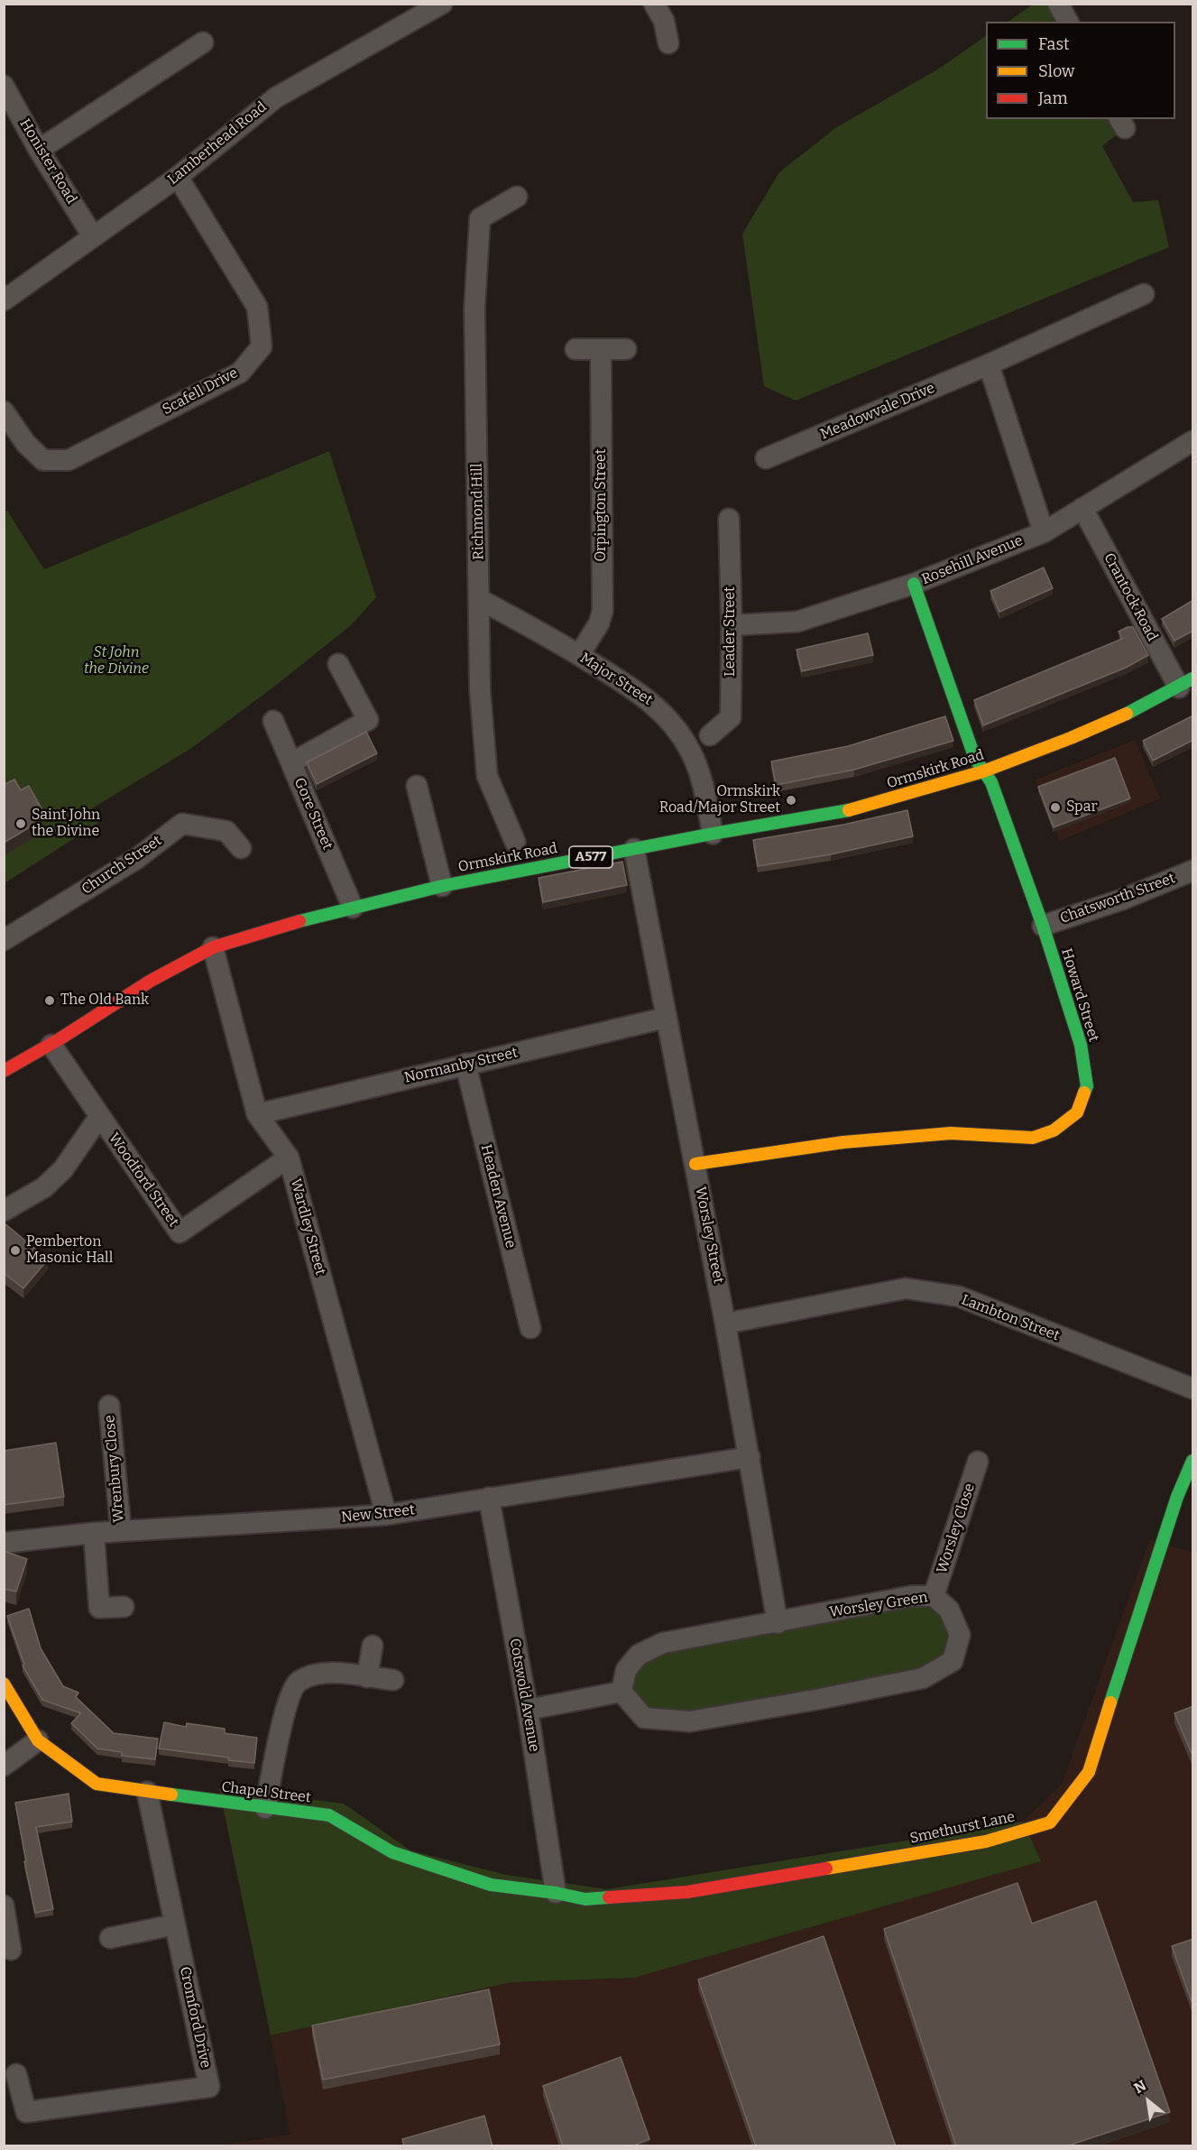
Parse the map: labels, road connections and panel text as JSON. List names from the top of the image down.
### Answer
{
  "streets": {
    "main road": [
      "Ormskirk Road",
      "A577",
      "Howard Street",
      "Chapel Street",
      "Smethurst Lane"
    ],
    "street": [
      "Lamberhead Road",
      "Honister Road",
      "Scafell Drive",
      "Meadowvale Drive",
      "Orpington Street",
      "Richmond Hill",
      "Rosehill Avenue",
      "Crantock Road",
      "Leader Street",
      "Major Street",
      "Gore Street",
      "Church Street",
      "Chatsworth Street",
      "Normanby Street",
      "Woodford Street",
      "Headen Avenue",
      "Wardley Street",
      "Worsley Street",
      "Lambton Street",
      "Wrenbury Close",
      "New Street",
      "Worsley Close",
      "Worsley Green",
      "Cotswold Avenue",
      "Cromford Drive"
    ]
  },
  "crossings": [
    ["Lamberhead Road", "Honister Road"],
    ["Lamberhead Road", "Scafell Drive"],
    ["Orpington Street", "Major Street"],
    ["Richmond Hill", "Major Street"],
    ["Rosehill Avenue", "Crantock Road"],
    ["Rosehill Avenue", "Leader Street"],
    ["Rosehill Avenue", "Howard Street"],
    ["Crantock Road", "Ormskirk Road"],
    ["Major Street", "Ormskirk Road"],
    ["Ormskirk Road", "Gore Street"],
    ["Ormskirk Road", "Howard Street"],
    ["Ormskirk Road", "Woodford Street"],
    ["Ormskirk Road", "Wardley Street"],
    ["Ormskirk Road", "Worsley Street"],
    ["Chatsworth Street", "Howard Street"],
    ["Howard Street", "Worsley Street"],
    ["Normanby Street", "Headen Avenue"],
    ["Normanby Street", "Wardley Street"],
    ["Normanby Street", "Worsley Street"],
    ["Woodford Street", "Wardley Street"],
    ["Wardley Street", "New Street"],
    ["Worsley Street", "Lambton Street"],
    ["Worsley Street", "New Street"],
    ["Worsley Street", "Worsley Green"],
    ["Wrenbury Close", "New Street"],
    ["New Street", "Cotswold Avenue"],
    ["Worsley Close", "Worsley Green"],
    ["Cotswold Avenue", "Chapel Street"],
    ["Cotswold Avenue", "Smethurst Lane"],
    ["Chapel Street", "Smethurst Lane"],
    ["Chapel Street", "Cromford Drive"]
  ],
  "parks": ["St John the Divine"],
  "places": [
    "Ormskirk Road/Major Street",
    "Spar",
    "Saint John the Divine",
    "The Old Bank",
    "Pemberton Masonic Hall"
  ],
  "legend": ["Fast", "Slow", "Jam"],
  "north": "top left"
}
